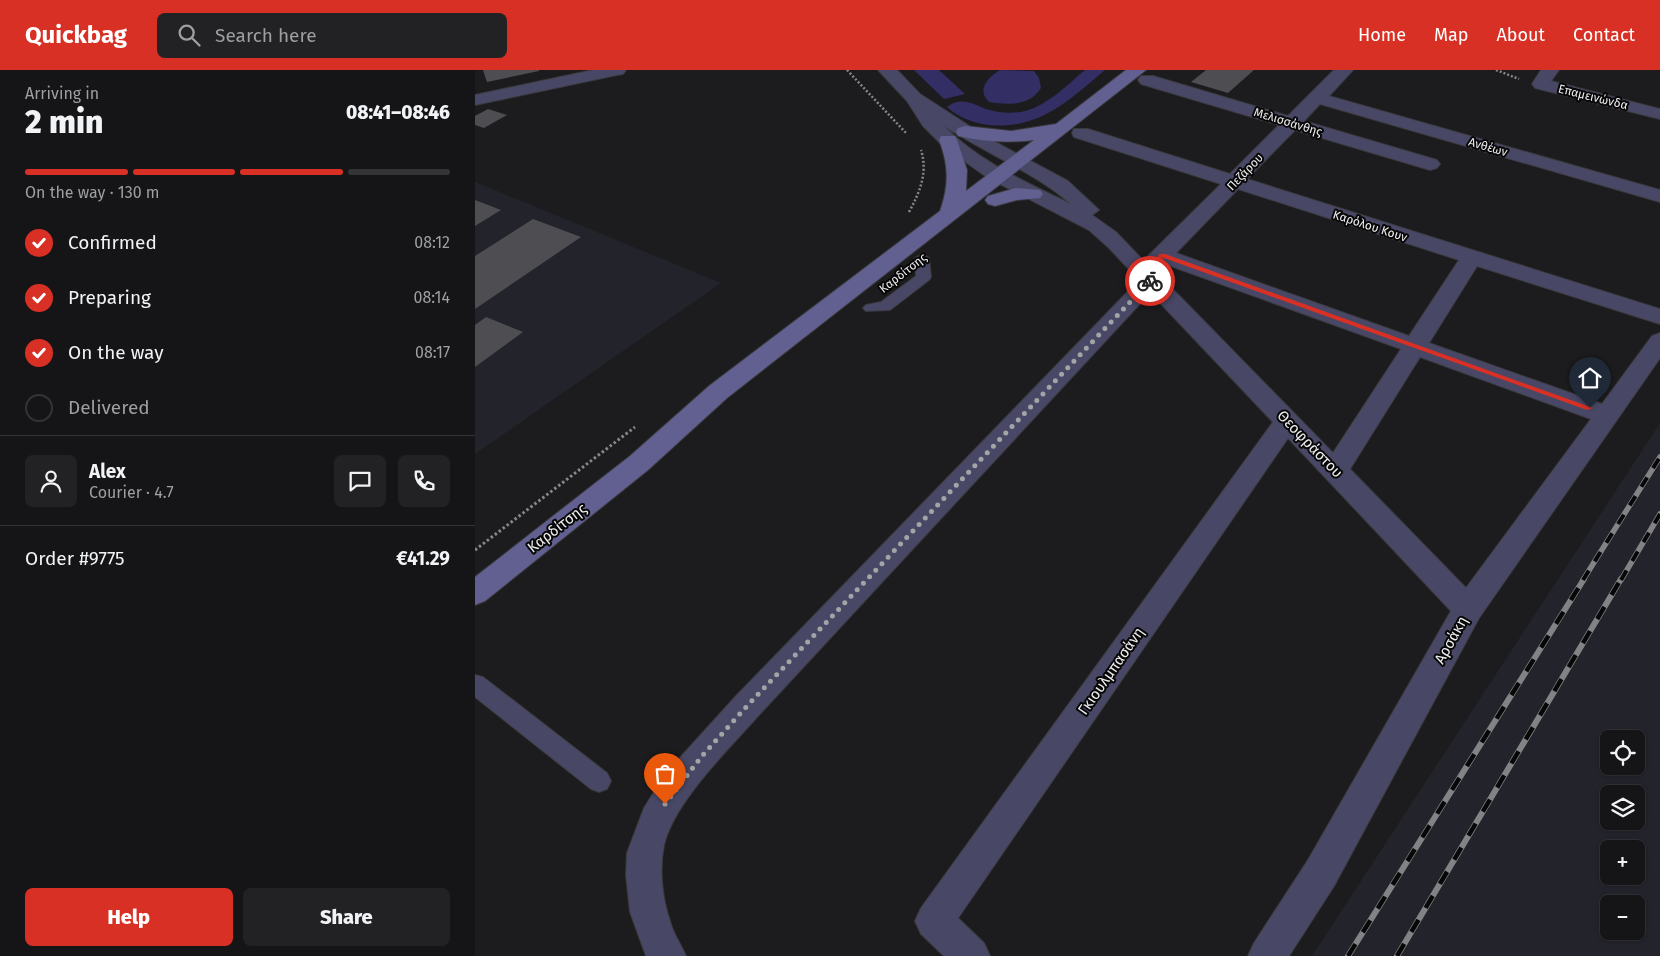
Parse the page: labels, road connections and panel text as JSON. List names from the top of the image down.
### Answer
{
  "streets": {
    "main road": ["Καρδίτσης"],
    "street": [
      "Επαμεινώνδα",
      "Μελισσάνθης",
      "Ανθέων",
      "Πεζάρου",
      "Καρόλου Κουν",
      "Θεοφράστου",
      "Αρσάκη",
      "Γκιουλμπασάνη"
    ]
  },
  "crossings": [
    ["Μελισσάνθης", "Πεζάρου"],
    ["Μελισσάνθης", "Καρδίτσης"],
    ["Ανθέων", "Πεζάρου"],
    ["Πεζάρου", "Καρόλου Κουν"],
    ["Πεζάρου", "Θεοφράστου"],
    ["Καρόλου Κουν", "Καρδίτσης"],
    ["Θεοφράστου", "Αρσάκη"],
    ["Θεοφράστου", "Γκιουλμπασάνη"]
  ],
  "page": {
    "header": "Quickbag",
    "search": "Search here",
    "nav": [
      "Home",
      "Map",
      "About",
      "Contact"
    ],
    "heading": ["2 min", "Arriving in", "08:41–08:46"],
    "panel": [
      "Alex",
      "Courier · 4.7",
      "Order #9775",
      "€41.29"
    ],
    "bar": "On the way · 130 m",
    "list": [
      ["Confirmed", "08:12"],
      ["Preparing", "08:14"],
      ["On the way", "08:17"],
      "Delivered"
    ],
    "map_buttons": ["+", "−"],
    "buttons": ["Help", "Share"]
  }
}
